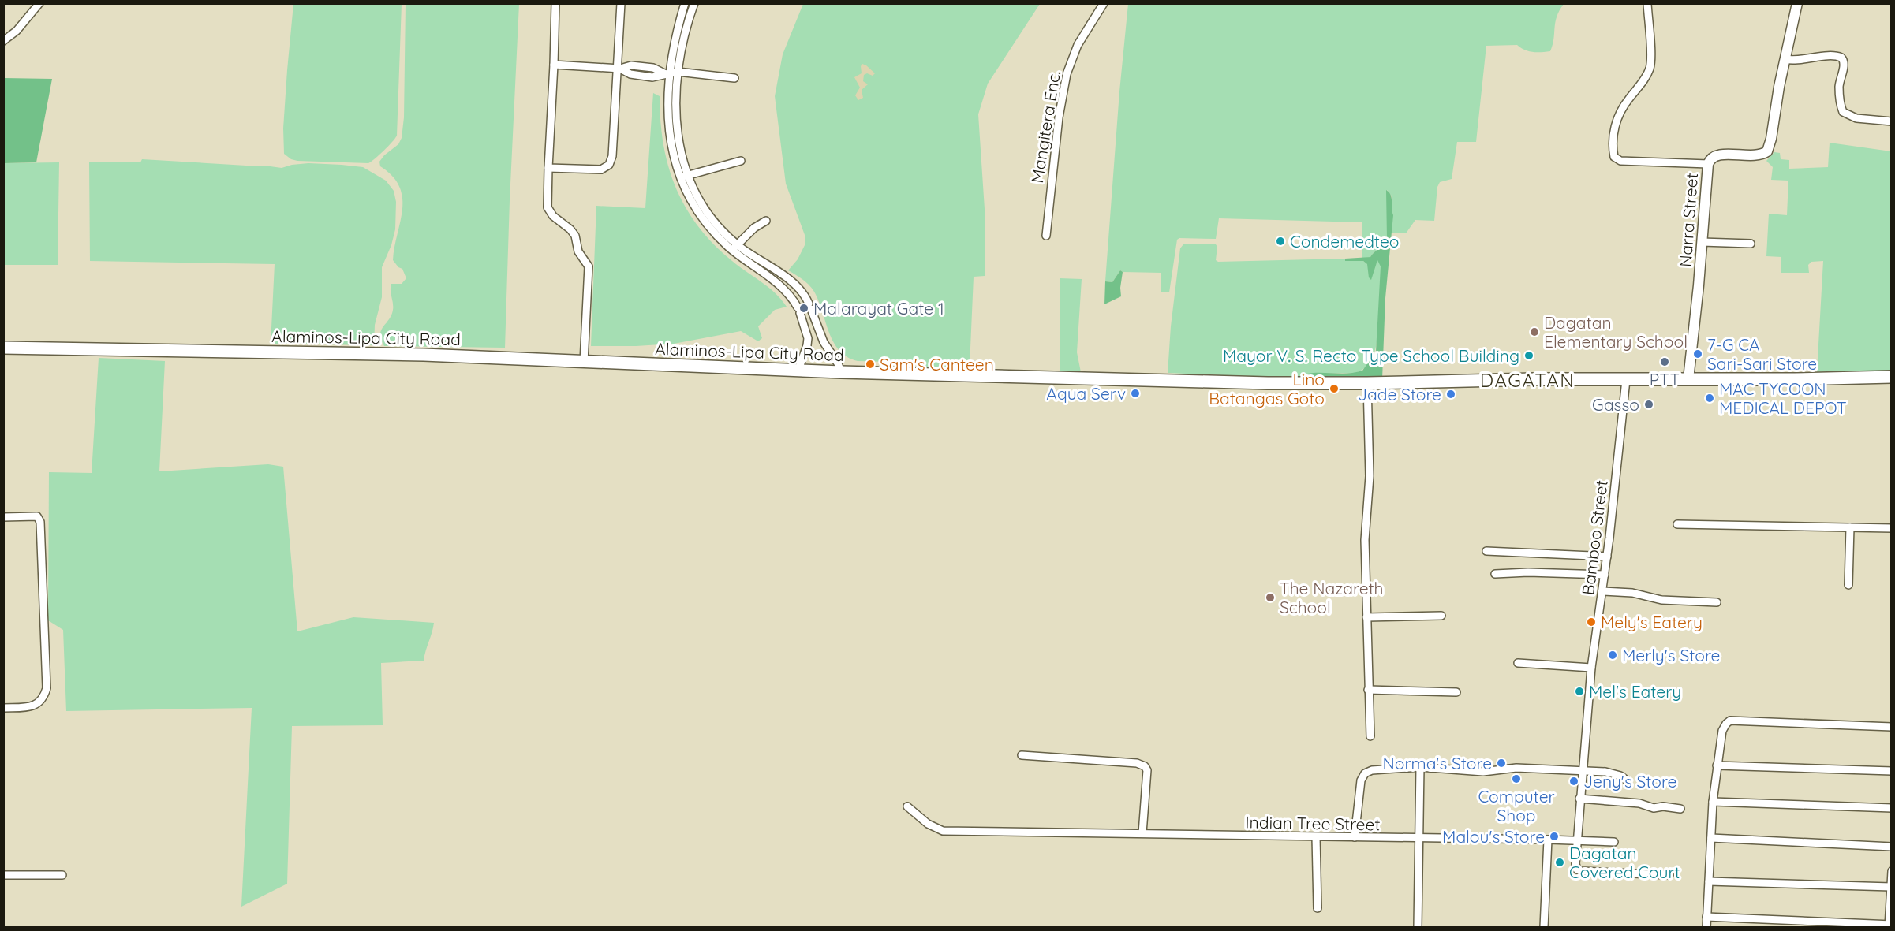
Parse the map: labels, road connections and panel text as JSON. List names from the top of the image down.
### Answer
{
  "streets": {
    "main road": ["Alaminos-Lipa City Road"],
    "street": [
      "Mangitera Enc.",
      "Narra Street",
      "Bamboo Street",
      "Indian Tree Street"
    ]
  },
  "crossings": [
    ["Narra Street", "Alaminos-Lipa City Road"],
    ["Alaminos-Lipa City Road", "Bamboo Street"],
    ["Bamboo Street", "Indian Tree Street"]
  ],
  "districts": ["DAGATAN"],
  "places": [
    "Condemedteo",
    "Malarayat Gate 1",
    "Dagatan Elementary School",
    "7-G CA Sari-Sari Store",
    "Mayor V. S. Recto Type School Building",
    "PTT",
    "Sam's Canteen",
    "Lino Batangas Goto",
    "Aqua Serv",
    "Jade Store",
    "MAC TYCOON MEDICAL DEPOT",
    "Gasso",
    "The Nazareth School",
    "Mely's Eatery",
    "Merly's Store",
    "Mel's Eatery",
    "Norma's Store",
    "Computer Shop",
    "Jeny's Store",
    "Malou's Store",
    "Dagatan Covered Court"
  ]
}
